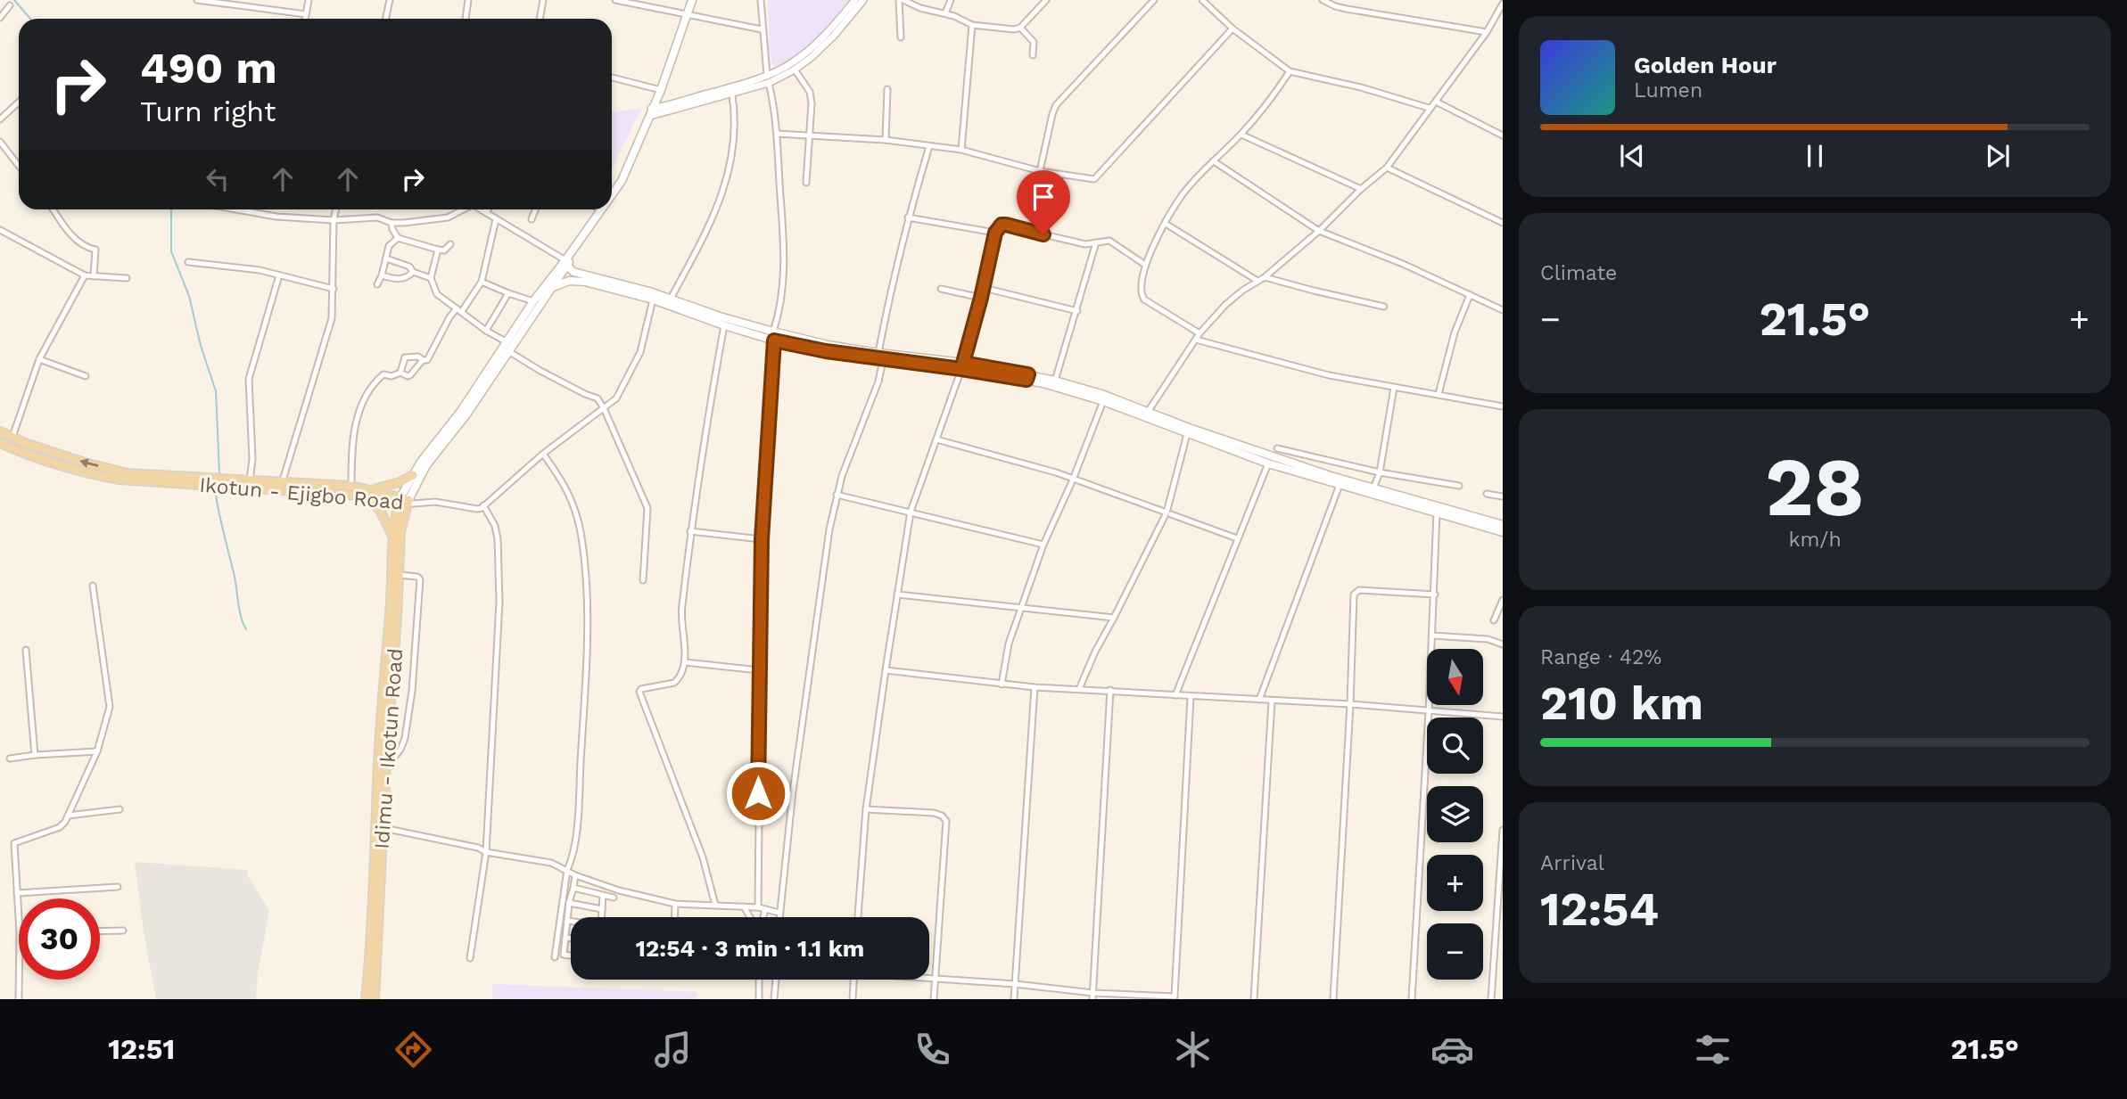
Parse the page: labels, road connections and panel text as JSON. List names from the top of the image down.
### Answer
{
  "streets": {
    "main road": ["Ikotun - Ejigbo Road", "Idimu - Ikotun Road"]
  },
  "crossings": [
    ["Ikotun - Ejigbo Road", "Idimu - Ikotun Road"]
  ],
  "north": "bottom",
  "page": {
    "turn": ["490 m", "Turn right"],
    "song": ["Golden Hour", "Lumen"],
    "tile": [
      "Climate",
      ["28", "km/h"],
      ["Range · 42%", "210 km"],
      ["Arrival", "12:54"]
    ],
    "heat": ["−", "21.5°", "+"],
    "map_buttons": ["+", "−"],
    "limit": "30",
    "trip": "12:54 · 3 min · 1.1 km",
    "tabs": ["12:51", "21.5°"]
  }
}
